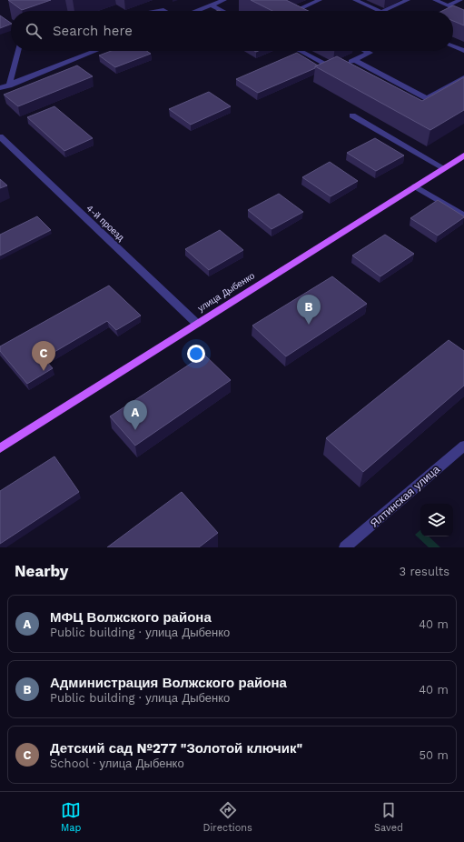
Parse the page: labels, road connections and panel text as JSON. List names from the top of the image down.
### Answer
{
  "streets": {
    "main road": ["улица Дыбенко"],
    "street": ["4-й проезд", "Ялтинская улица"]
  },
  "crossings": [
    ["4-й проезд", "улица Дыбенко"]
  ],
  "page": {
    "search": "Search here",
    "pins": ["B", "C", "A"],
    "heading": ["Nearby", "3 results"],
    "list": [
      {
        "mark": "A",
        "name": "МФЦ Волжского района",
        "note": "Public building · улица Дыбенко",
        "value": "40 m"
      },
      {
        "mark": "B",
        "name": "Администрация Волжского района",
        "note": "Public building · улица Дыбенко",
        "value": "40 m"
      },
      {
        "mark": "C",
        "name": "Детский сад №277 \"Золотой ключик\"",
        "note": "School · улица Дыбенко",
        "value": "50 m"
      }
    ],
    "nav": ["Map", "Directions", "Saved"]
  }
}
